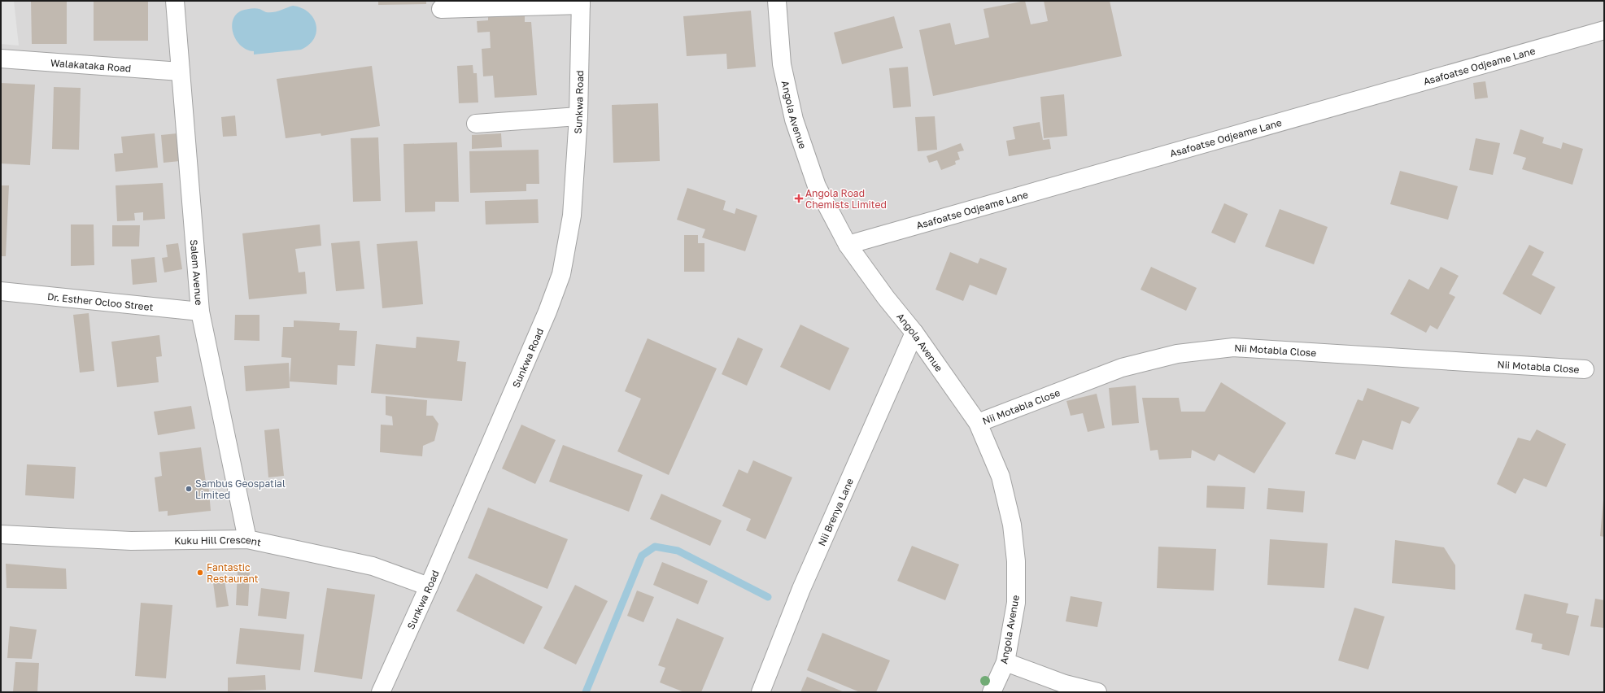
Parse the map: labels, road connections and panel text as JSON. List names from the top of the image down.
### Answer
{
  "streets": {
    "street": [
      "Walakataka Road",
      "Asafoatse Odjeame Lane",
      "Sunkwa Road",
      "Angola Avenue",
      "Salem Avenue",
      "Dr. Esther Ocloo Street",
      "Nii Motabla Close",
      "Nii Brenya Lane",
      "Kuku Hill Crescent"
    ]
  },
  "crossings": [
    ["Walakataka Road", "Salem Avenue"],
    ["Asafoatse Odjeame Lane", "Angola Avenue"],
    ["Sunkwa Road", "Kuku Hill Crescent"],
    ["Angola Avenue", "Nii Motabla Close"],
    ["Angola Avenue", "Nii Brenya Lane"],
    ["Salem Avenue", "Dr. Esther Ocloo Street"],
    ["Salem Avenue", "Kuku Hill Crescent"]
  ],
  "places": {
    "health": ["Angola Road Chemists Limited"],
    "other": ["Sambus Geospatial Limited", "Fantastic Restaurant"]
  }
}
